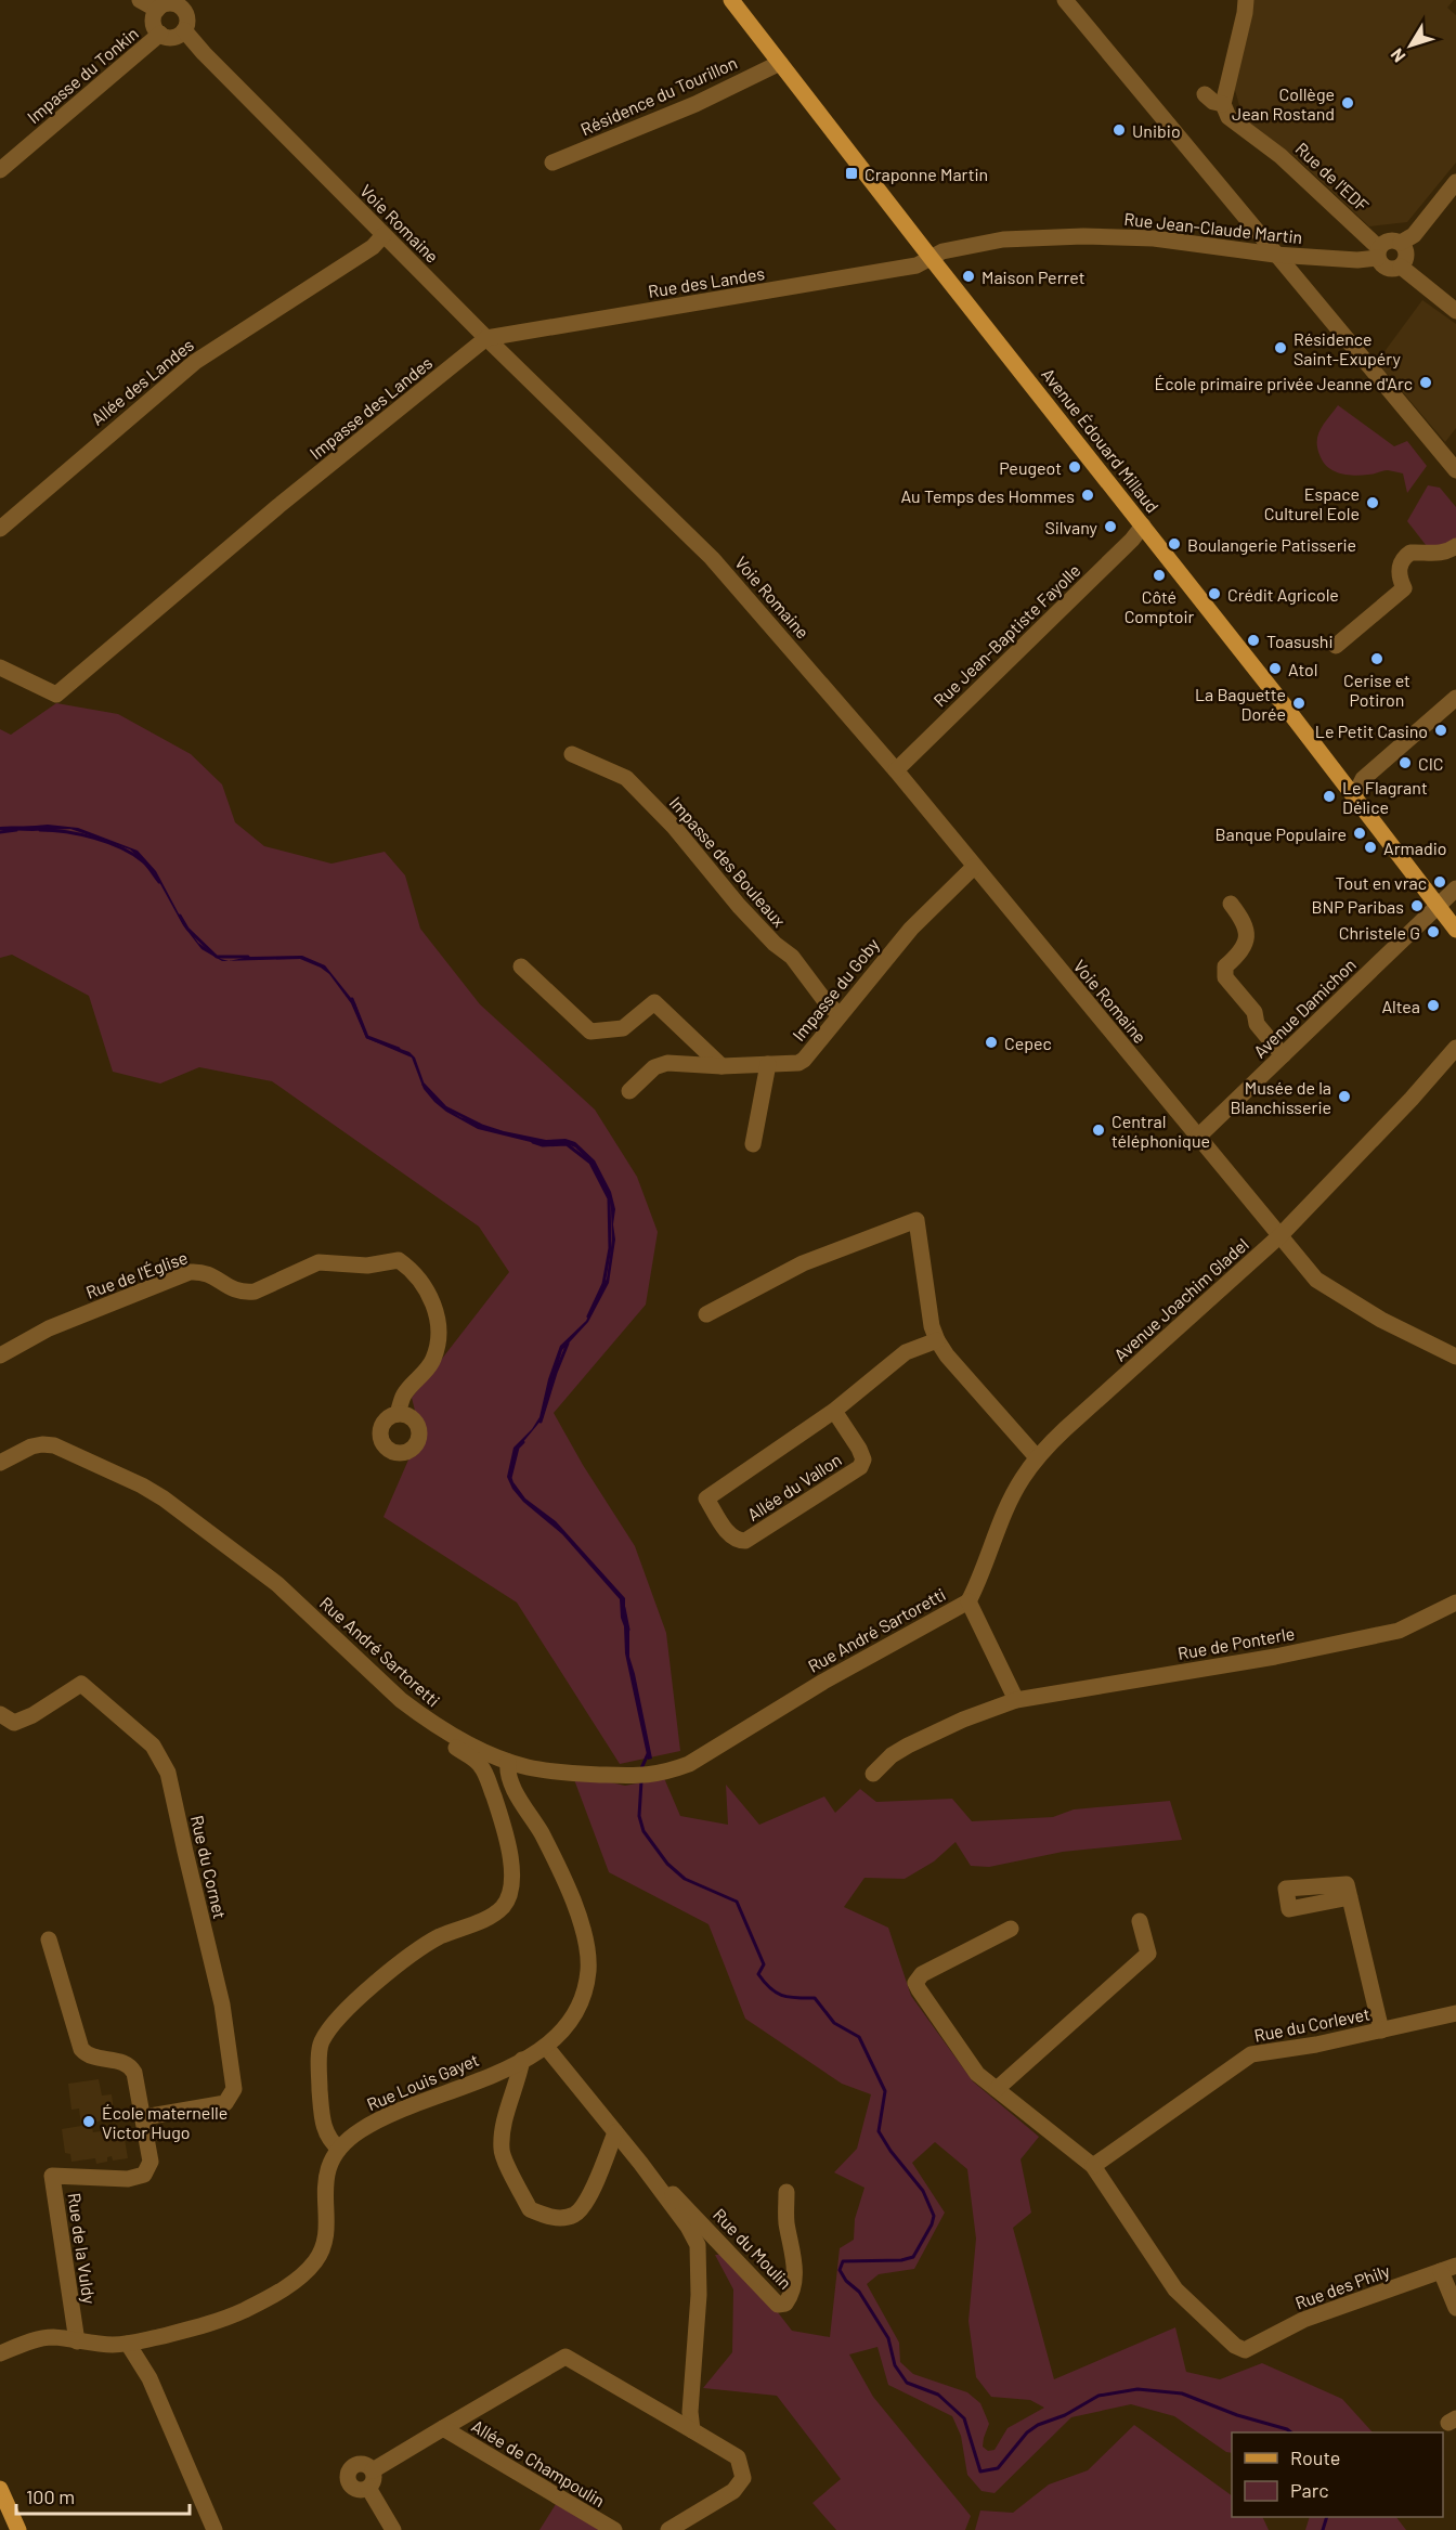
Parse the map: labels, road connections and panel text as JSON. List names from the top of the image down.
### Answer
{
  "streets": {
    "main road": ["Avenue Édouard Millaud"],
    "street": [
      "Impasse du Tonkin",
      "Résidence du Tourillon",
      "Rue de l'EDF",
      "Voie Romaine",
      "Rue Jean-Claude Martin",
      "Rue des Landes",
      "Allée des Landes",
      "Impasse des Landes",
      "Rue Jean-Baptiste Fayolle",
      "Impasse des Bouleaux",
      "Impasse du Goby",
      "Avenue Damichon",
      "Rue de l'Église",
      "Avenue Joachim Gladel",
      "Allée du Vallon",
      "Rue André Sartoretti",
      "Rue de Ponterle",
      "Rue du Cornet",
      "Rue du Corlevet",
      "Rue Louis Gayet",
      "Rue de la Vuldy",
      "Rue du Moulin",
      "Rue des Phily",
      "Allée de Champoulin"
    ]
  },
  "crossings": [
    ["Impasse du Tonkin", "Voie Romaine"],
    ["Résidence du Tourillon", "Avenue Édouard Millaud"],
    ["Rue de l'EDF", "Rue Jean-Claude Martin"],
    ["Voie Romaine", "Rue des Landes"],
    ["Voie Romaine", "Allée des Landes"],
    ["Voie Romaine", "Impasse des Landes"],
    ["Voie Romaine", "Rue Jean-Baptiste Fayolle"],
    ["Voie Romaine", "Impasse du Goby"],
    ["Voie Romaine", "Avenue Damichon"],
    ["Voie Romaine", "Avenue Joachim Gladel"],
    ["Rue Jean-Claude Martin", "Rue des Landes"],
    ["Rue Jean-Claude Martin", "Avenue Édouard Millaud"],
    ["Rue des Landes", "Impasse des Landes"],
    ["Rue des Landes", "Avenue Édouard Millaud"],
    ["Avenue Édouard Millaud", "Rue Jean-Baptiste Fayolle"],
    ["Avenue Édouard Millaud", "Avenue Damichon"],
    ["Impasse des Bouleaux", "Impasse du Goby"],
    ["Avenue Joachim Gladel", "Rue André Sartoretti"],
    ["Rue André Sartoretti", "Rue Louis Gayet"],
    ["Rue du Cornet", "Rue de la Vuldy"],
    ["Rue du Corlevet", "Rue des Phily"],
    ["Rue Louis Gayet", "Rue de la Vuldy"],
    ["Rue Louis Gayet", "Rue du Moulin"],
    ["Rue du Moulin", "Allée de Champoulin"]
  ],
  "places": {
    "other": [
      "Collège Jean Rostand",
      "Unibio",
      "Maison Perret",
      "Résidence Saint-Exupéry",
      "École primaire privée Jeanne d'Arc",
      "Peugeot",
      "Au Temps des Hommes",
      "Espace Culturel Eole",
      "Silvany",
      "Boulangerie Patisserie",
      "Côté Comptoir",
      "Crédit Agricole",
      "Toasushi",
      "Cerise et Potiron",
      "Atol",
      "La Baguette Dorée",
      "Le Petit Casino",
      "CIC",
      "Le Flagrant Délice",
      "Banque Populaire",
      "Armadio",
      "Tout en vrac",
      "BNP Paribas",
      "Christele G",
      "Altea",
      "Cepec",
      "Musée de la Blanchisserie",
      "Central téléphonique",
      "École maternelle Victor Hugo"
    ],
    "transit": ["Craponne Martin"]
  },
  "legend": ["Route", "Parc"],
  "scale_bar": "100 m",
  "north": "bottom left"
}
